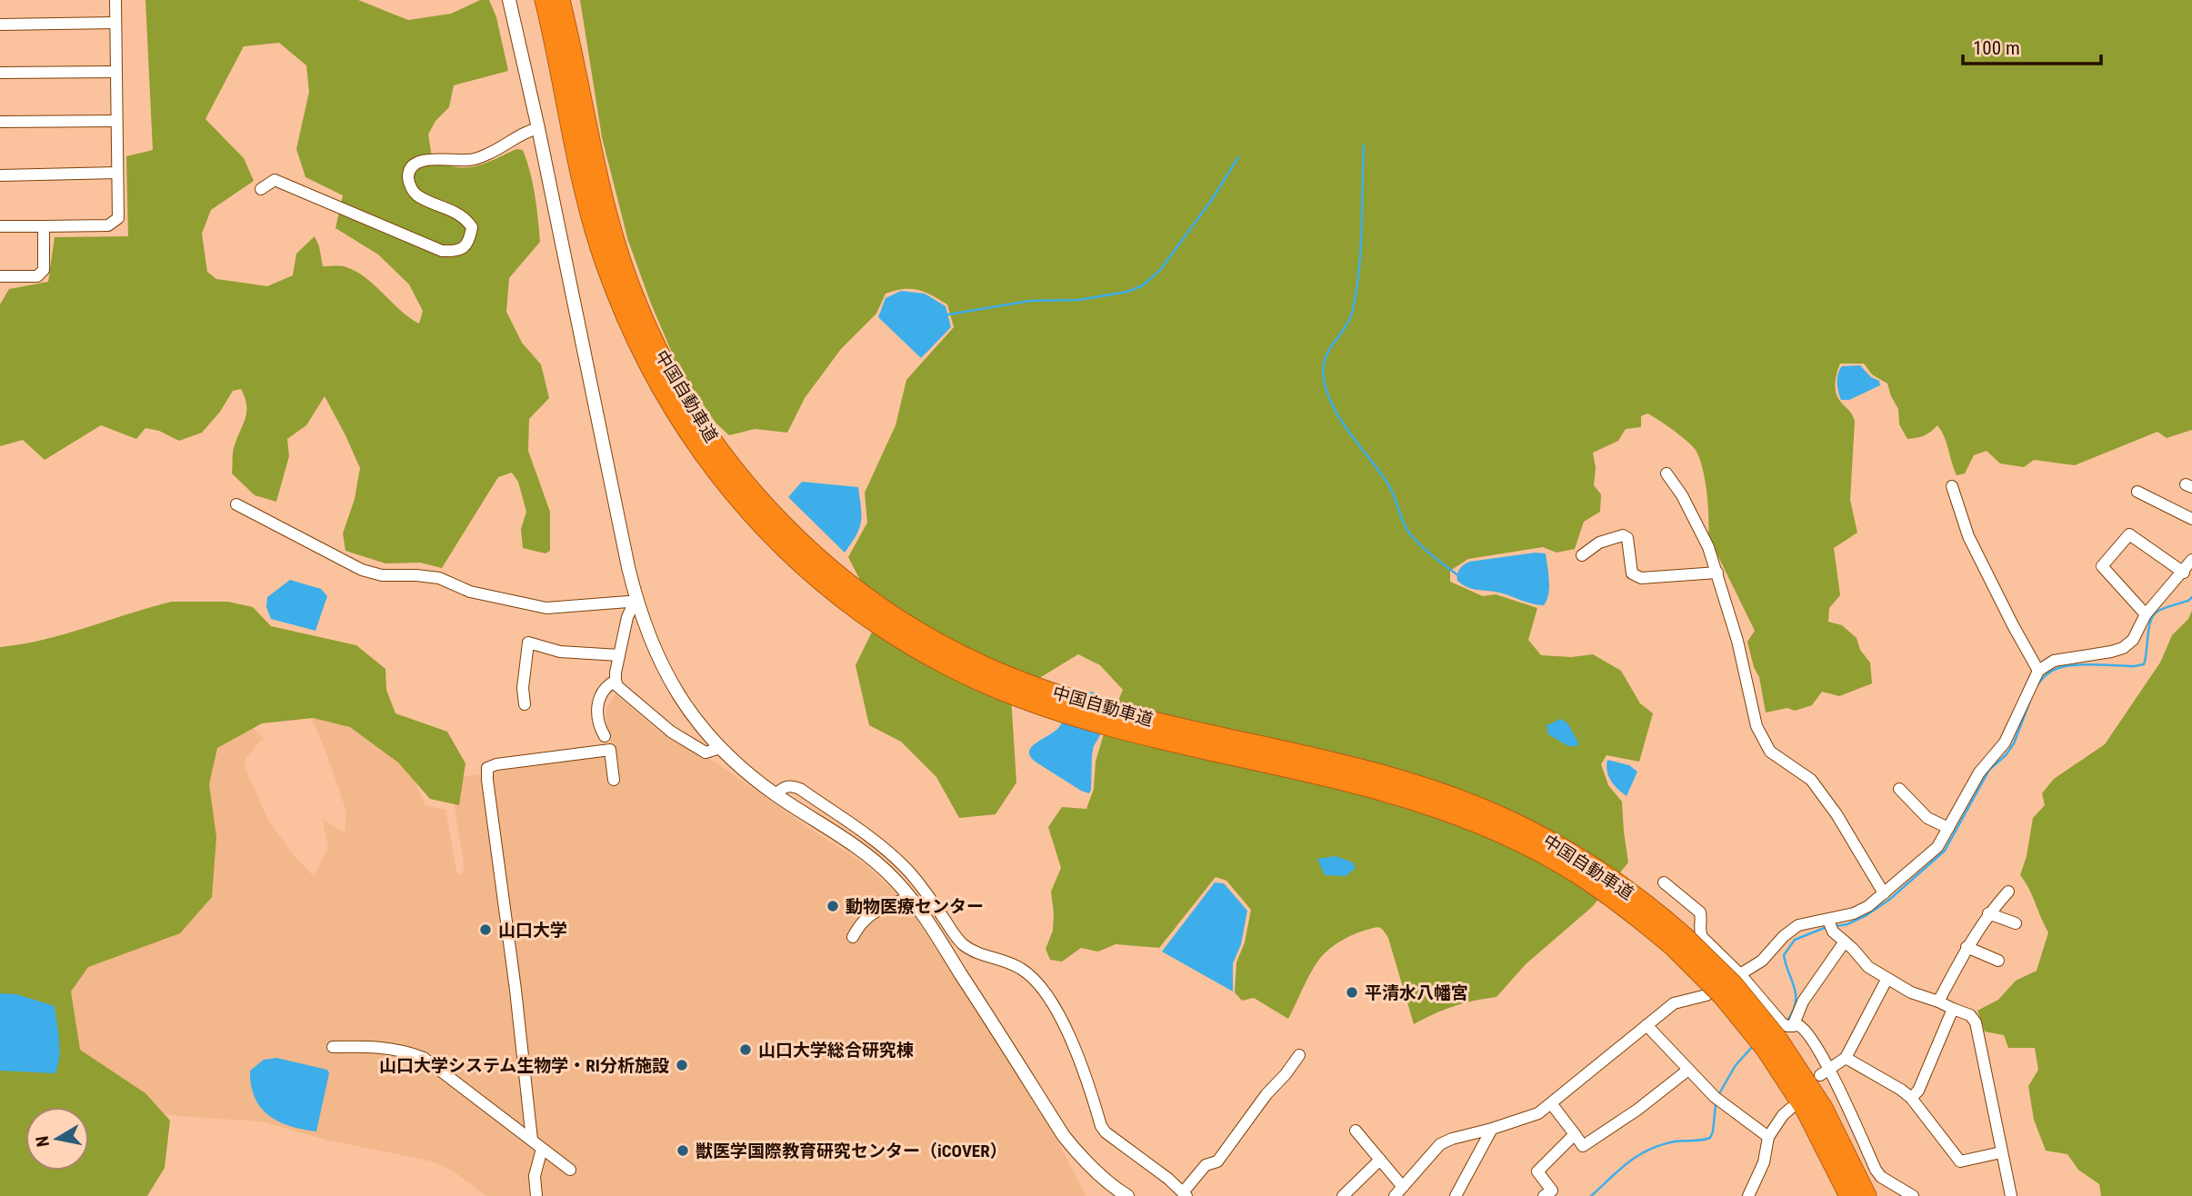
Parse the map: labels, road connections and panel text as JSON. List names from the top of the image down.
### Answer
{
  "streets": {
    "highway": ["中国自動車道"]
  },
  "places": [
    "動物医療センター",
    "山口大学",
    "平清水八幡宮",
    "山口大学総合研究棟",
    "山口大学システム生物学・RI分析施設",
    "獣医学国際教育研究センター（iCOVER）"
  ],
  "scale_bar": "100 m",
  "north": "left"
}
